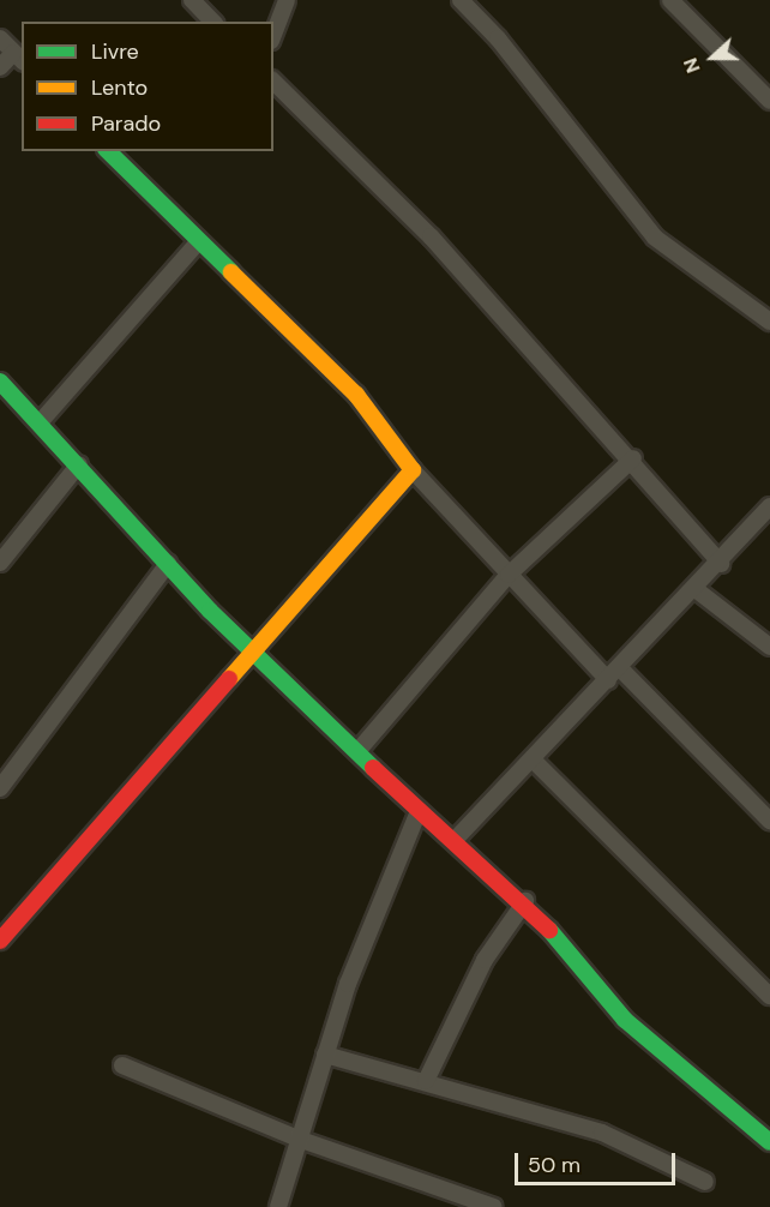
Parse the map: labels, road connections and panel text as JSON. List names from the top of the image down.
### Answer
{
  "legend": ["Livre", "Lento", "Parado"],
  "scale_bar": "50 m",
  "north": "left"
}
